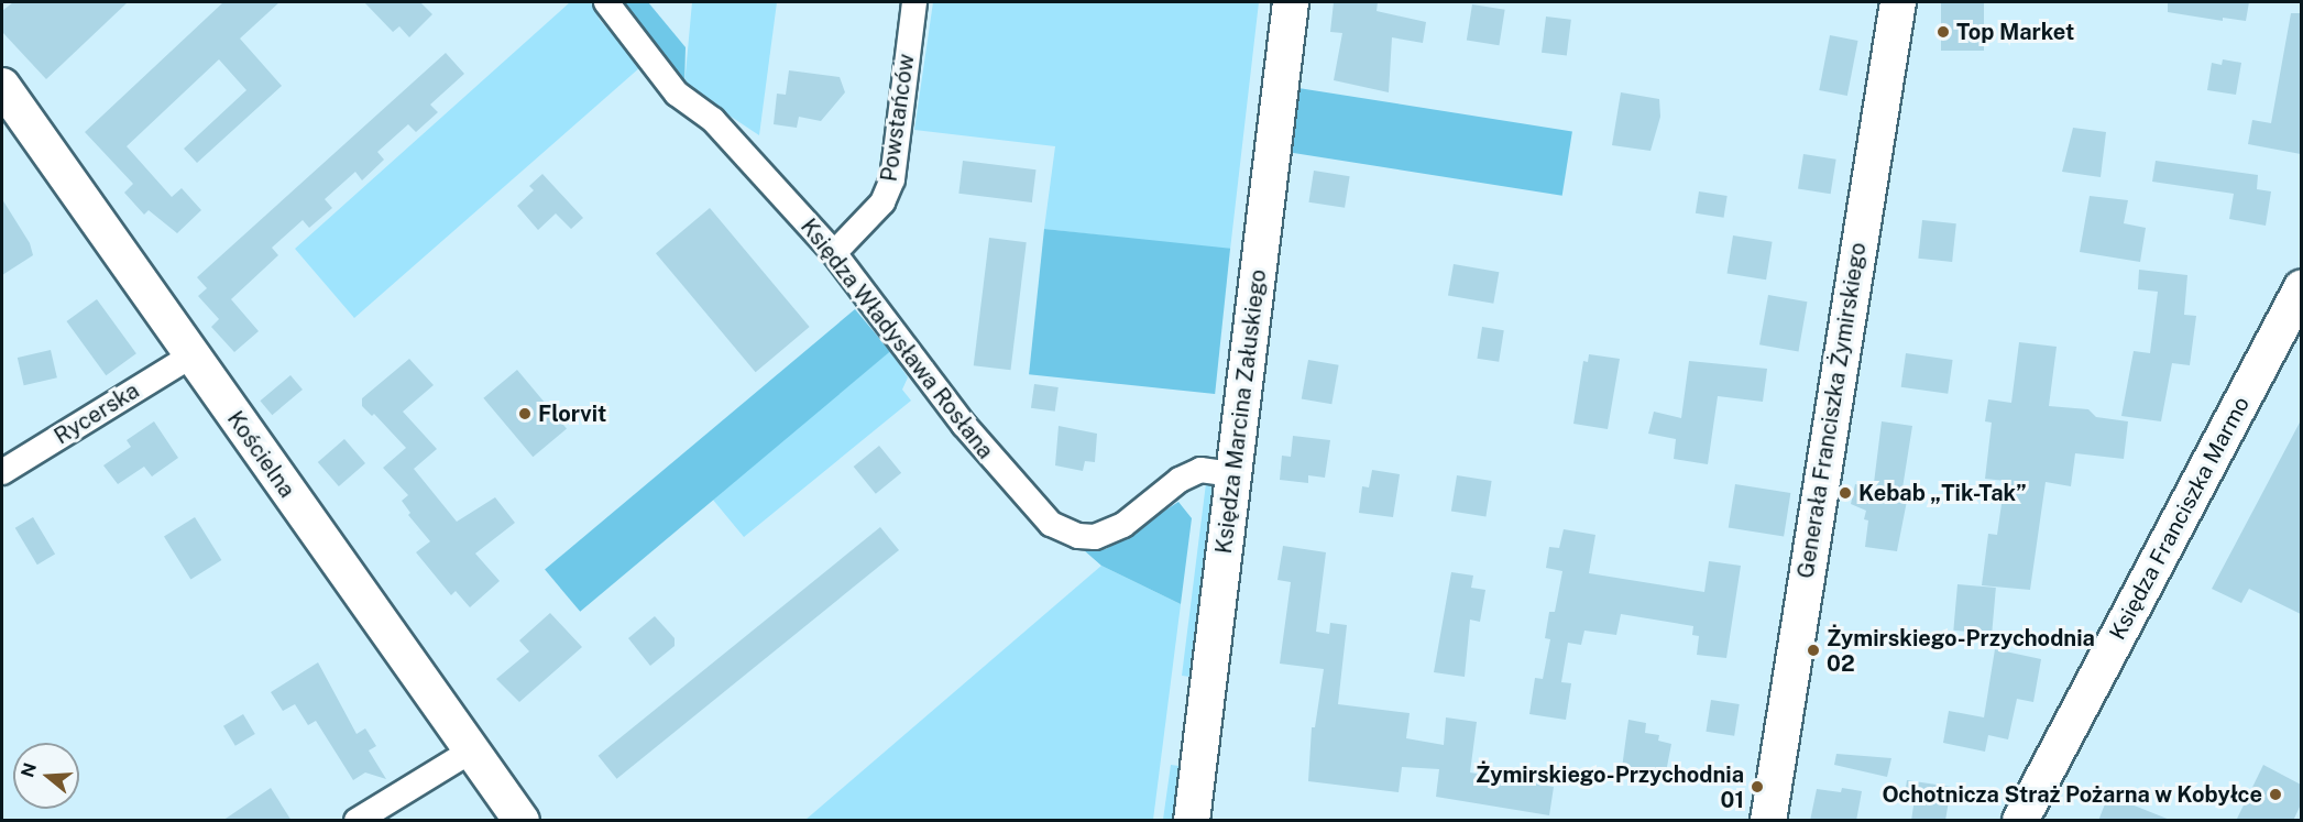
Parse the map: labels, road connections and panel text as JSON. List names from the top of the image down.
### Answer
{
  "streets": {
    "street": [
      "Powstańców",
      "Księdza Władysława Rosłana",
      "Generała Franciszka Żymirskiego",
      "Księdza Marcina Załuskiego",
      "Rycerska",
      "Kościelna",
      "Księdza Franciszka Marmo"
    ]
  },
  "crossings": [
    ["Powstańców", "Księdza Władysława Rosłana"],
    ["Księdza Władysława Rosłana", "Księdza Marcina Załuskiego"],
    ["Rycerska", "Kościelna"]
  ],
  "places": [
    "Top Market",
    "Florvit",
    "Kebab „Tik-Tak”",
    "Żymirskiego-Przychodnia 02",
    "Żymirskiego-Przychodnia 01",
    "Ochotnicza Straż Pożarna w Kobyłce"
  ],
  "north": "left"
}
